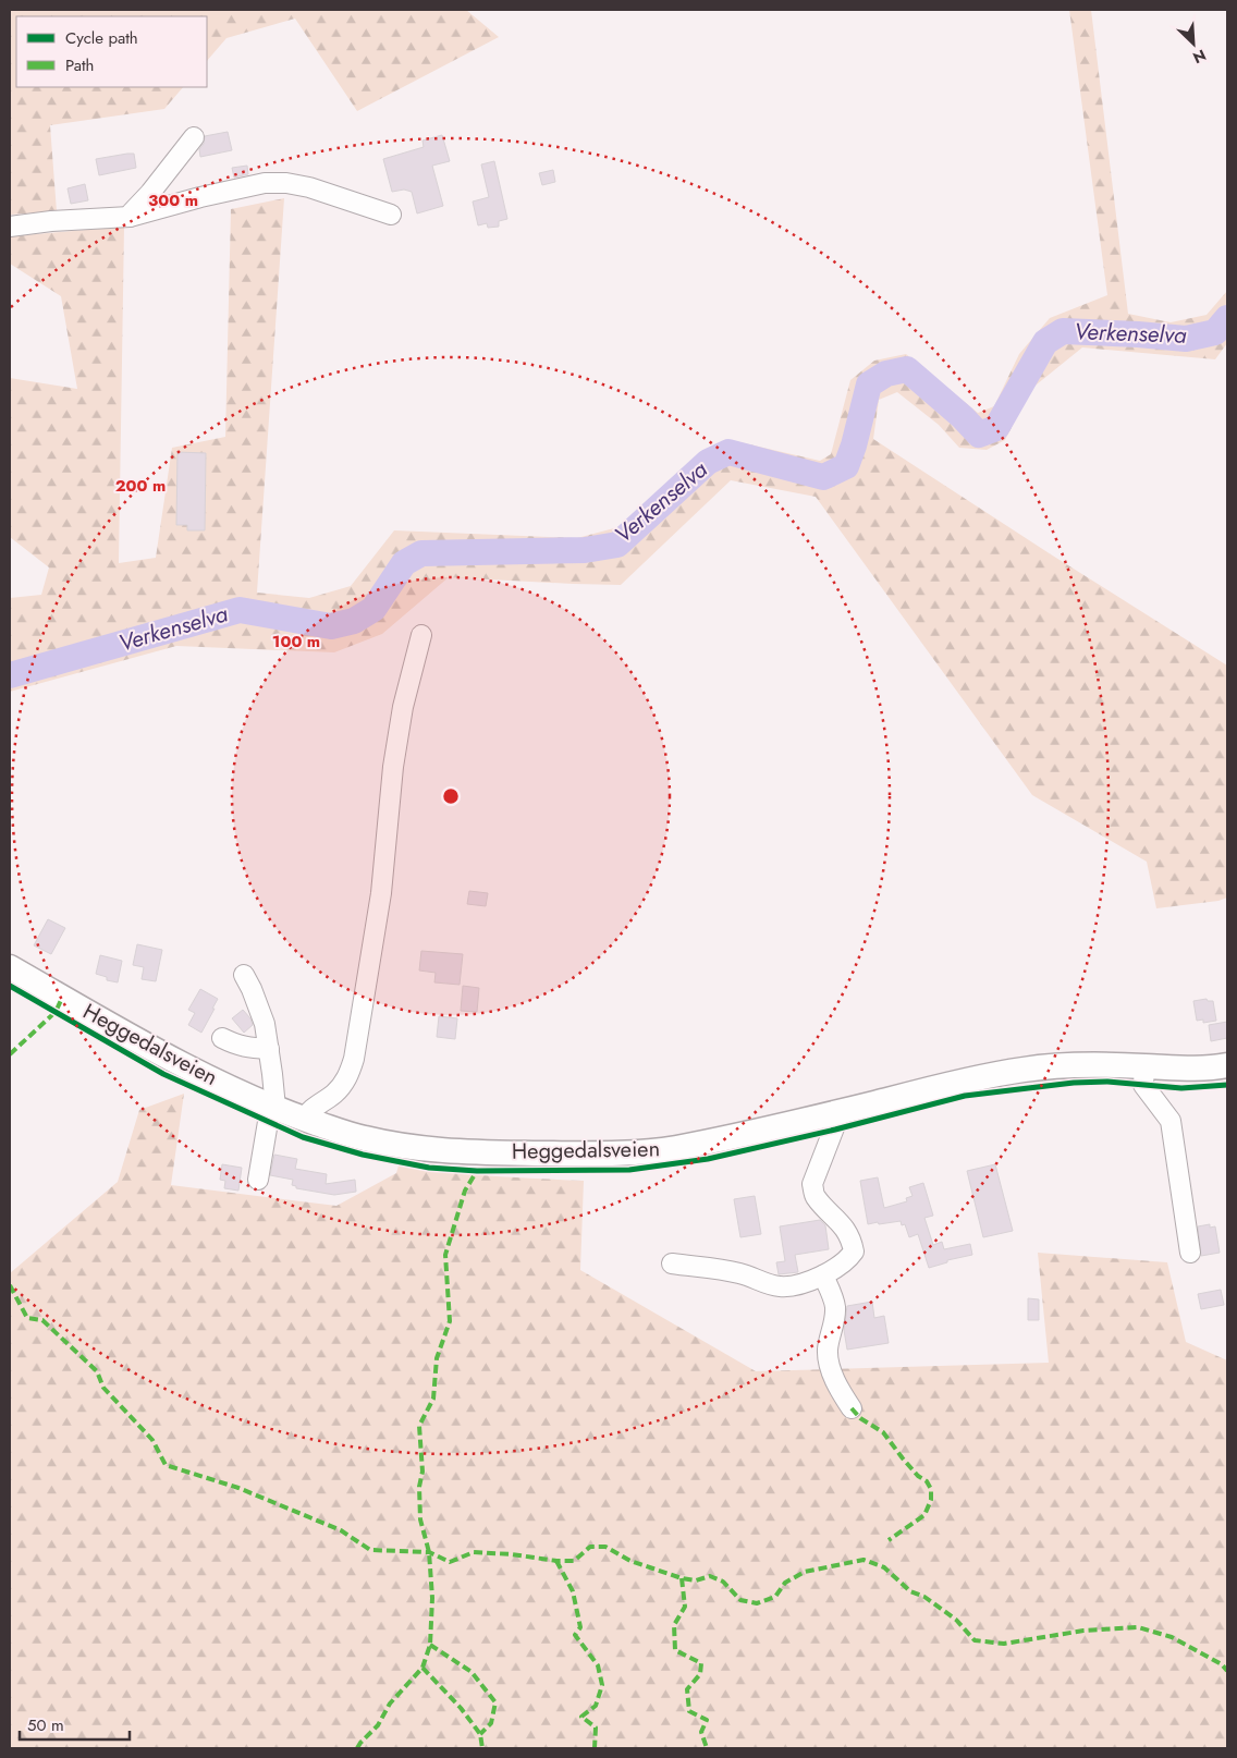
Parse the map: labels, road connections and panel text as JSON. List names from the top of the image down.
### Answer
{
  "streets": {
    "main road": ["Heggedalsveien"]
  },
  "water": ["Verkenselva"],
  "legend": ["Cycle path", "Path"],
  "scale_bar": "50 m",
  "north": "bottom right",
  "rings": ["300 m", "200 m", "100 m"]
}
